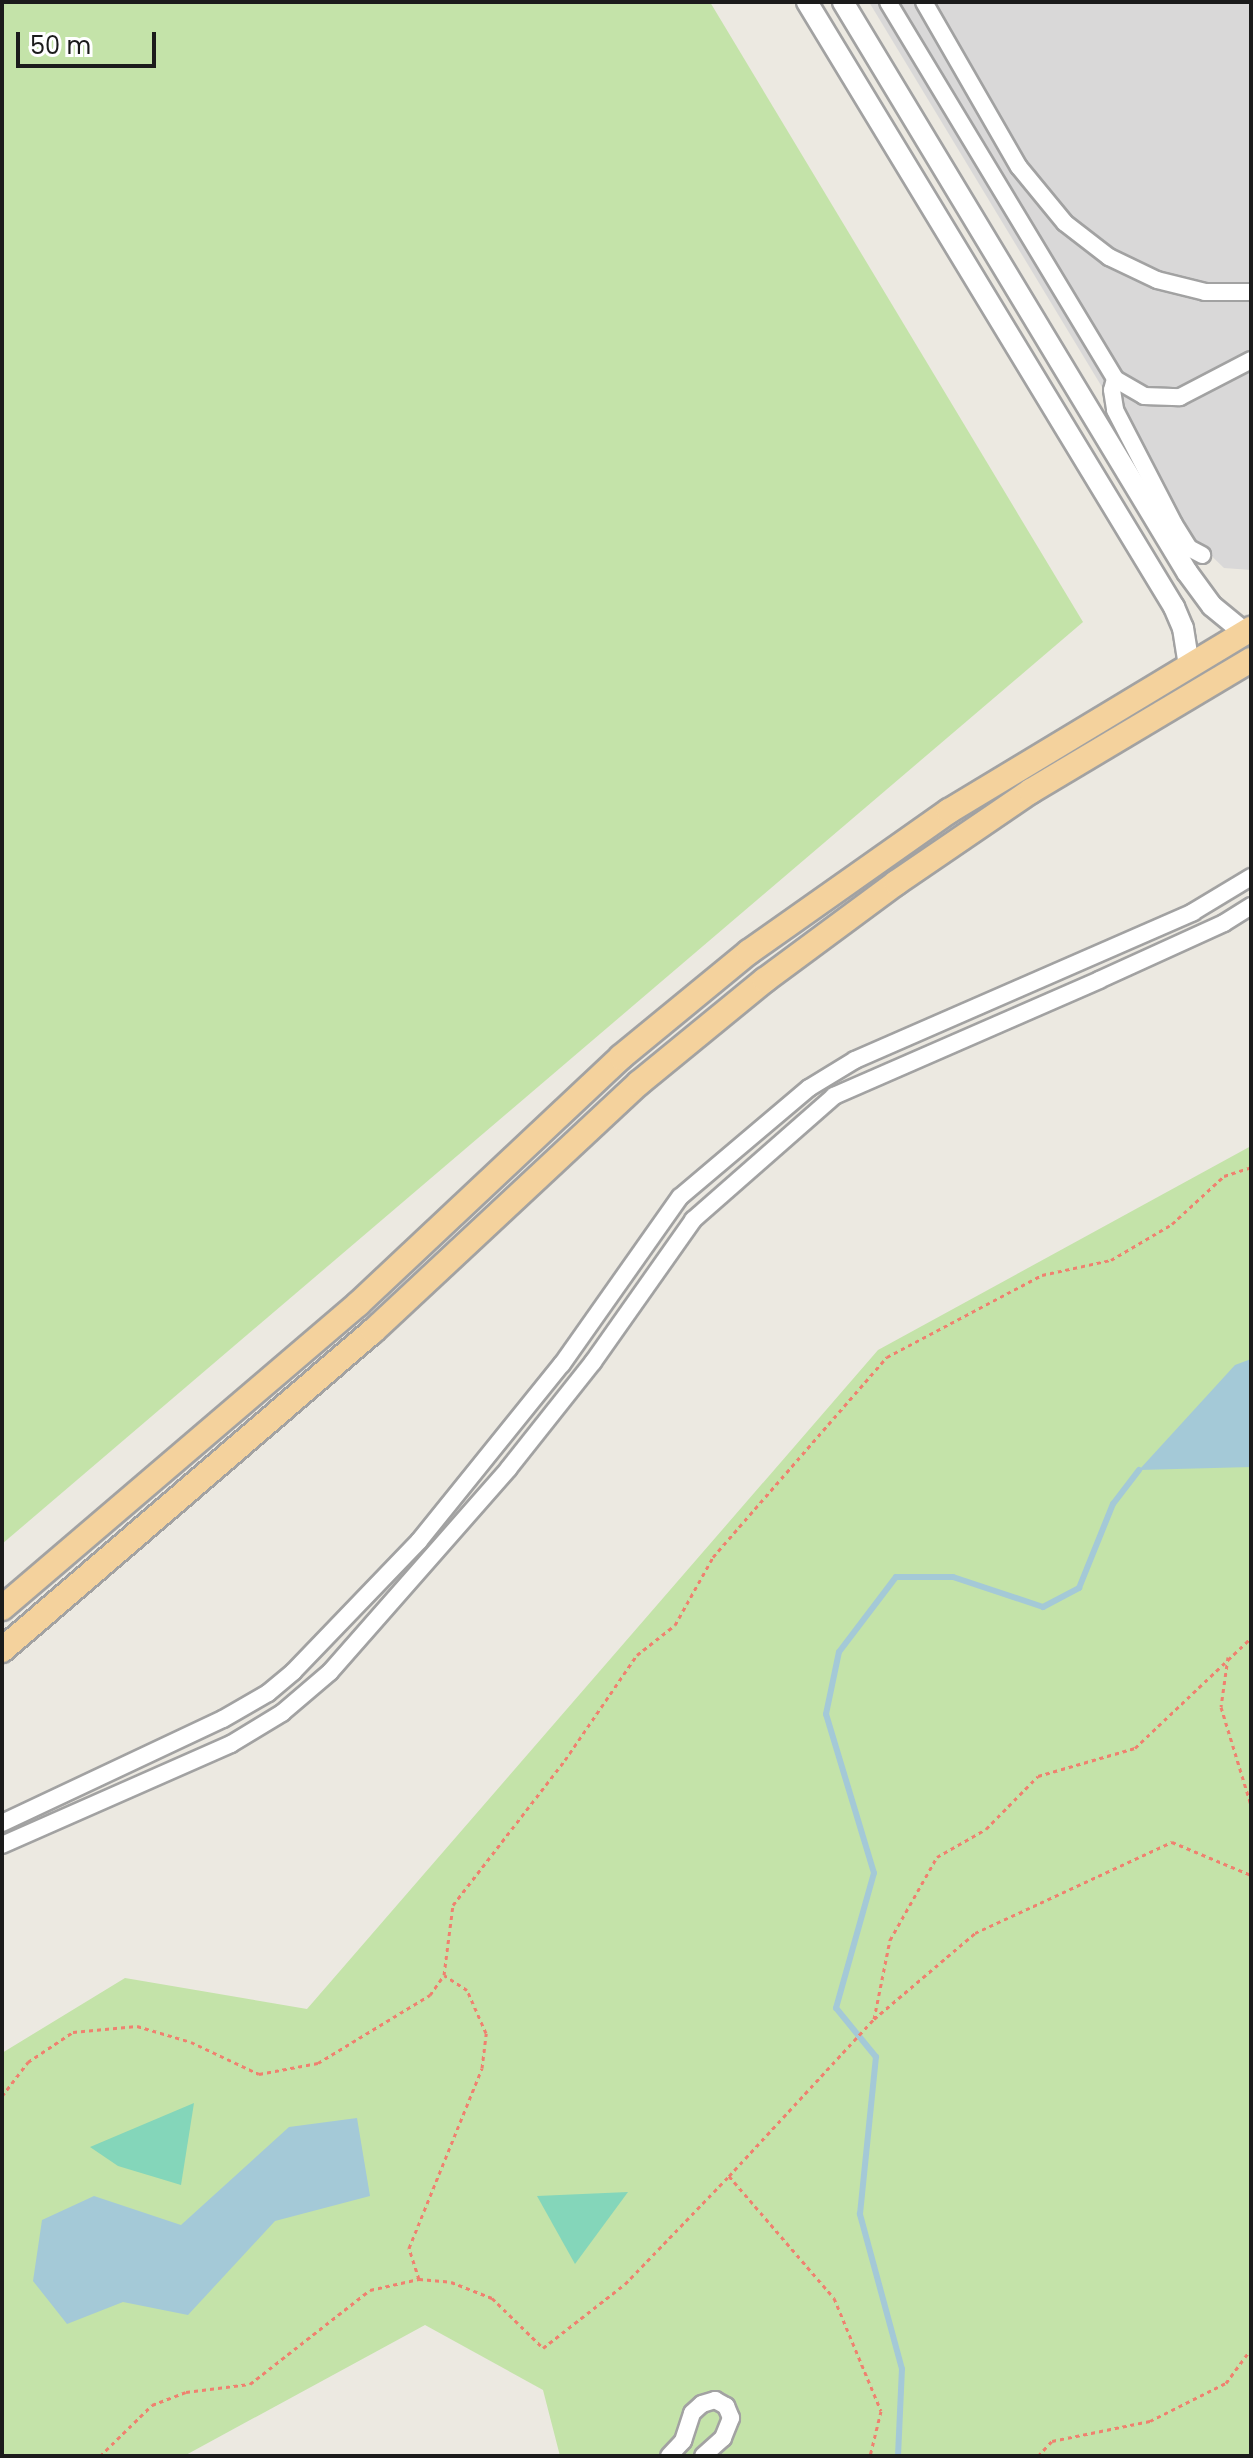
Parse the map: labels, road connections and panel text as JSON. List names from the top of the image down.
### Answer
{
  "scale_bar": "50 m"
}
